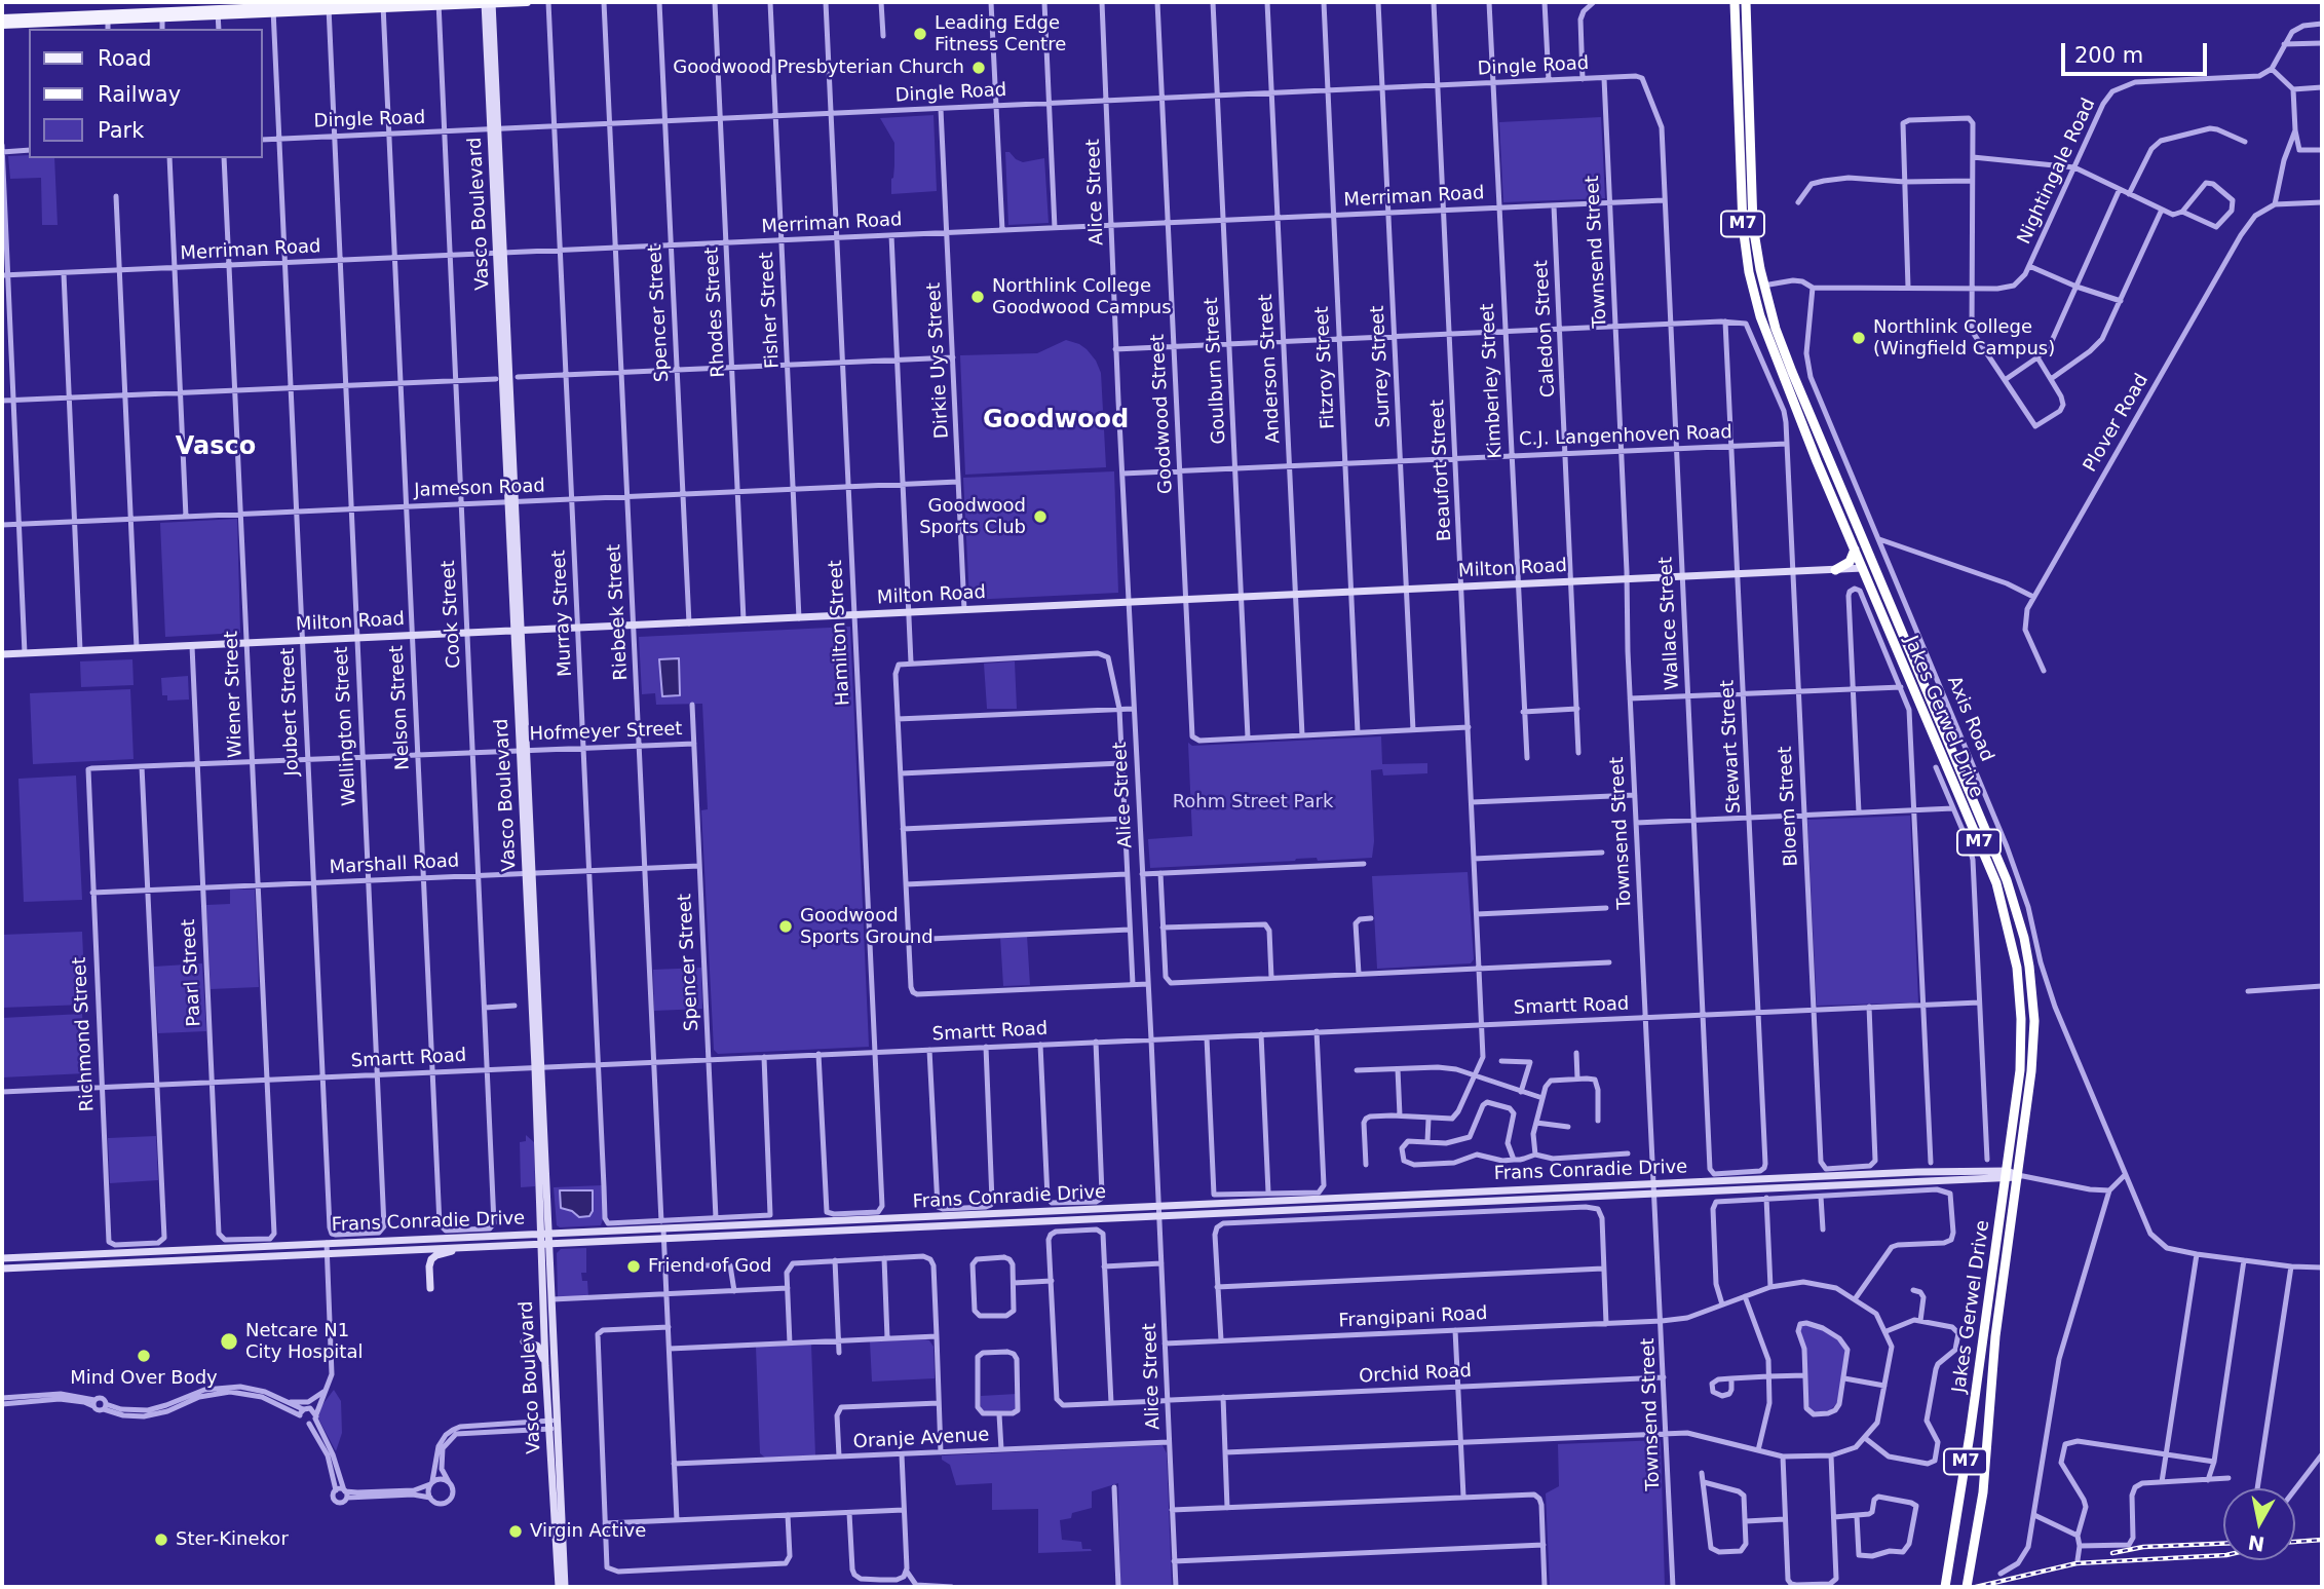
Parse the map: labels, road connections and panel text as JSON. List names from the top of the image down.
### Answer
{
  "streets": {
    "highway": ["M7", "Jakes Gerwel Drive"],
    "main road": ["Vasco Boulevard", "Milton Road", "Frans Conradie Drive"],
    "street": [
      "Dingle Road",
      "Nightingale Road",
      "Alice Street",
      "Merriman Road",
      "Townsend Street",
      "Fisher Street",
      "Rhodes Street",
      "Spencer Street",
      "Caledon Street",
      "Dirkie Uys Street",
      "Surrey Street",
      "Fitzroy Street",
      "Anderson Street",
      "Goulburn Street",
      "Kimberley Street",
      "Goodwood Street",
      "Plover Road",
      "C.J. Langenhoven Road",
      "Beaufort Street",
      "Jameson Road",
      "Riebeek Street",
      "Murray Street",
      "Cook Street",
      "Wallace Street",
      "Hamilton Street",
      "Wiener Street",
      "Nelson Street",
      "Joubert Street",
      "Axis Road",
      "Wellington Street",
      "Hofmeyer Street",
      "Stewart Street",
      "Bloem Street",
      "Marshall Road",
      "Paarl Street",
      "Smartt Road",
      "Richmond Street",
      "Frangipani Road",
      "Orchid Road",
      "Oranje Avenue"
    ]
  },
  "crossings": [
    ["Dingle Road", "Alice Street"],
    ["Dingle Road", "Vasco Boulevard"],
    ["Dingle Road", "Townsend Street"],
    ["Dingle Road", "Fisher Street"],
    ["Dingle Road", "Rhodes Street"],
    ["Dingle Road", "Spencer Street"],
    ["Dingle Road", "Dirkie Uys Street"],
    ["Dingle Road", "Surrey Street"],
    ["Dingle Road", "Fitzroy Street"],
    ["Dingle Road", "Anderson Street"],
    ["Dingle Road", "Goulburn Street"],
    ["Dingle Road", "Kimberley Street"],
    ["Dingle Road", "Goodwood Street"],
    ["Dingle Road", "Beaufort Street"],
    ["Dingle Road", "Riebeek Street"],
    ["Dingle Road", "Murray Street"],
    ["Dingle Road", "Cook Street"],
    ["Dingle Road", "Wallace Street"],
    ["Dingle Road", "Hamilton Street"],
    ["Dingle Road", "Nelson Street"],
    ["Dingle Road", "Joubert Street"],
    ["Dingle Road", "Wellington Street"],
    ["Nightingale Road", "Jakes Gerwel Drive"],
    ["Nightingale Road", "Axis Road"],
    ["Alice Street", "Merriman Road"],
    ["Alice Street", "C.J. Langenhoven Road"],
    ["Alice Street", "Milton Road"],
    ["Alice Street", "Smartt Road"],
    ["Alice Street", "Frans Conradie Drive"],
    ["Alice Street", "Frangipani Road"],
    ["Alice Street", "Orchid Road"],
    ["Alice Street", "Oranje Avenue"],
    ["Merriman Road", "Vasco Boulevard"],
    ["Merriman Road", "Townsend Street"],
    ["Merriman Road", "Fisher Street"],
    ["Merriman Road", "Rhodes Street"],
    ["Merriman Road", "Spencer Street"],
    ["Merriman Road", "Caledon Street"],
    ["Merriman Road", "Dirkie Uys Street"],
    ["Merriman Road", "Surrey Street"],
    ["Merriman Road", "Fitzroy Street"],
    ["Merriman Road", "Anderson Street"],
    ["Merriman Road", "Goulburn Street"],
    ["Merriman Road", "Kimberley Street"],
    ["Merriman Road", "Goodwood Street"],
    ["Merriman Road", "Beaufort Street"],
    ["Merriman Road", "Riebeek Street"],
    ["Merriman Road", "Murray Street"],
    ["Merriman Road", "Cook Street"],
    ["Merriman Road", "Wallace Street"],
    ["Merriman Road", "Hamilton Street"],
    ["Merriman Road", "Wiener Street"],
    ["Merriman Road", "Nelson Street"],
    ["Merriman Road", "Joubert Street"],
    ["Merriman Road", "Wellington Street"],
    ["Vasco Boulevard", "Jameson Road"],
    ["Vasco Boulevard", "Milton Road"],
    ["Vasco Boulevard", "Hofmeyer Street"],
    ["Vasco Boulevard", "Marshall Road"],
    ["Vasco Boulevard", "Smartt Road"],
    ["Vasco Boulevard", "Frans Conradie Drive"],
    ["Townsend Street", "C.J. Langenhoven Road"],
    ["Townsend Street", "Milton Road"],
    ["Townsend Street", "Smartt Road"],
    ["Townsend Street", "Frans Conradie Drive"],
    ["Townsend Street", "Frangipani Road"],
    ["Townsend Street", "Orchid Road"],
    ["Fisher Street", "Jameson Road"],
    ["Fisher Street", "Milton Road"],
    ["Rhodes Street", "Jameson Road"],
    ["Rhodes Street", "Milton Road"],
    ["Spencer Street", "Jameson Road"],
    ["Spencer Street", "Milton Road"],
    ["Spencer Street", "Hofmeyer Street"],
    ["Spencer Street", "Marshall Road"],
    ["Spencer Street", "Smartt Road"],
    ["Caledon Street", "C.J. Langenhoven Road"],
    ["Caledon Street", "Milton Road"],
    ["Dirkie Uys Street", "Jameson Road"],
    ["Dirkie Uys Street", "Milton Road"],
    ["Surrey Street", "C.J. Langenhoven Road"],
    ["Surrey Street", "Milton Road"],
    ["Fitzroy Street", "C.J. Langenhoven Road"],
    ["Fitzroy Street", "Milton Road"],
    ["Anderson Street", "C.J. Langenhoven Road"],
    ["Anderson Street", "Milton Road"],
    ["Goulburn Street", "Goodwood Street"],
    ["Goulburn Street", "C.J. Langenhoven Road"],
    ["Goulburn Street", "Milton Road"],
    ["Kimberley Street", "C.J. Langenhoven Road"],
    ["Kimberley Street", "Milton Road"],
    ["Goodwood Street", "C.J. Langenhoven Road"],
    ["Goodwood Street", "Milton Road"],
    ["C.J. Langenhoven Road", "Beaufort Street"],
    ["C.J. Langenhoven Road", "Wallace Street"],
    ["C.J. Langenhoven Road", "Stewart Street"],
    ["C.J. Langenhoven Road", "Bloem Street"],
    ["Beaufort Street", "Milton Road"],
    ["Beaufort Street", "Smartt Road"],
    ["Jameson Road", "Riebeek Street"],
    ["Jameson Road", "Murray Street"],
    ["Jameson Road", "Cook Street"],
    ["Jameson Road", "Hamilton Street"],
    ["Jameson Road", "Wiener Street"],
    ["Jameson Road", "Nelson Street"],
    ["Jameson Road", "Joubert Street"],
    ["Jameson Road", "Wellington Street"],
    ["Milton Road", "Riebeek Street"],
    ["Milton Road", "Murray Street"],
    ["Milton Road", "Cook Street"],
    ["Milton Road", "Wallace Street"],
    ["Milton Road", "Hamilton Street"],
    ["Milton Road", "Wiener Street"],
    ["Milton Road", "Nelson Street"],
    ["Milton Road", "Joubert Street"],
    ["Milton Road", "Jakes Gerwel Drive"],
    ["Milton Road", "Wellington Street"],
    ["Milton Road", "Stewart Street"],
    ["Milton Road", "Bloem Street"],
    ["Milton Road", "Paarl Street"],
    ["Riebeek Street", "Murray Street"],
    ["Riebeek Street", "Hofmeyer Street"],
    ["Riebeek Street", "Marshall Road"],
    ["Riebeek Street", "Smartt Road"],
    ["Riebeek Street", "Frans Conradie Drive"],
    ["Riebeek Street", "Oranje Avenue"],
    ["Murray Street", "Hofmeyer Street"],
    ["Murray Street", "Marshall Road"],
    ["Murray Street", "Smartt Road"],
    ["Murray Street", "Frans Conradie Drive"],
    ["Cook Street", "Nelson Street"],
    ["Cook Street", "Hofmeyer Street"],
    ["Cook Street", "Marshall Road"],
    ["Cook Street", "Smartt Road"],
    ["Wallace Street", "Stewart Street"],
    ["Wallace Street", "Smartt Road"],
    ["Hamilton Street", "Smartt Road"],
    ["Wiener Street", "Hofmeyer Street"],
    ["Wiener Street", "Marshall Road"],
    ["Wiener Street", "Paarl Street"],
    ["Wiener Street", "Smartt Road"],
    ["Nelson Street", "Hofmeyer Street"],
    ["Nelson Street", "Marshall Road"],
    ["Nelson Street", "Smartt Road"],
    ["Joubert Street", "Wellington Street"],
    ["Joubert Street", "Hofmeyer Street"],
    ["Joubert Street", "Marshall Road"],
    ["Joubert Street", "Smartt Road"],
    ["Jakes Gerwel Drive", "Frans Conradie Drive"],
    ["Wellington Street", "Hofmeyer Street"],
    ["Wellington Street", "Marshall Road"],
    ["Wellington Street", "Smartt Road"],
    ["Hofmeyer Street", "Paarl Street"],
    ["Hofmeyer Street", "Richmond Street"],
    ["Stewart Street", "Bloem Street"],
    ["Stewart Street", "Smartt Road"],
    ["Bloem Street", "Smartt Road"],
    ["Marshall Road", "Paarl Street"],
    ["Marshall Road", "Richmond Street"],
    ["Paarl Street", "Smartt Road"],
    ["Smartt Road", "Richmond Street"]
  ],
  "districts": ["Goodwood", "Vasco"],
  "parks": ["Rohm Street Park"],
  "places": [
    "Leading Edge Fitness Centre",
    "Goodwood Presbyterian Church",
    "Northlink College Goodwood Campus",
    "Northlink College (Wingfield Campus)",
    "Goodwood Sports Club",
    "Goodwood Sports Ground",
    "Friend of God",
    "Netcare N1 City Hospital",
    "Mind Over Body",
    "Virgin Active",
    "Ster-Kinekor"
  ],
  "legend": ["Road", "Railway", "Park"],
  "scale_bar": "200 m",
  "north": "bottom"
}
